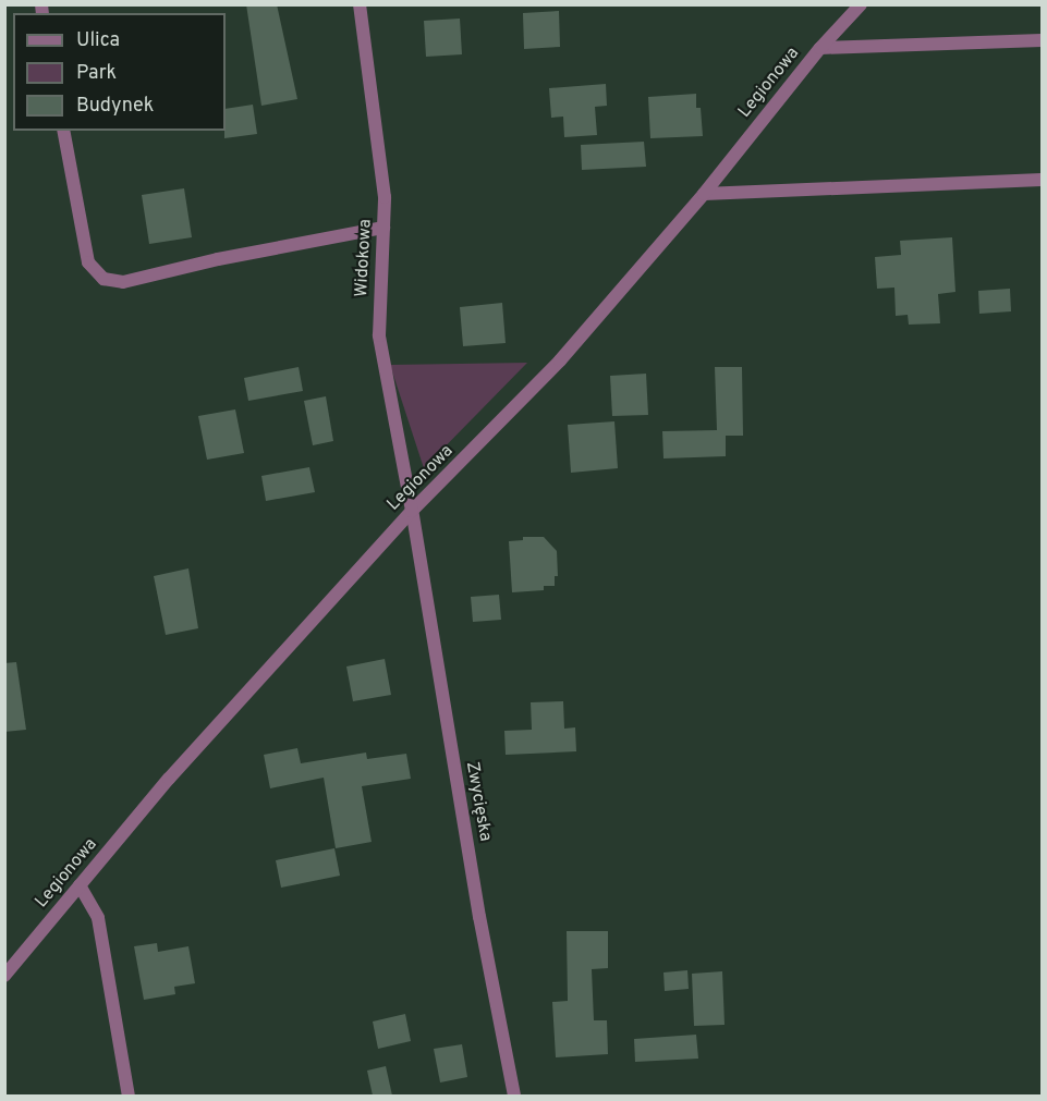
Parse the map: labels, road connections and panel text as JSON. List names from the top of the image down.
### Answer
{
  "streets": {
    "street": ["Legionowa", "Widokowa", "Zwycięska"]
  },
  "crossings": [
    ["Legionowa", "Widokowa"],
    ["Legionowa", "Zwycięska"],
    ["Widokowa", "Zwycięska"]
  ],
  "legend": ["Ulica", "Park", "Budynek"]
}
